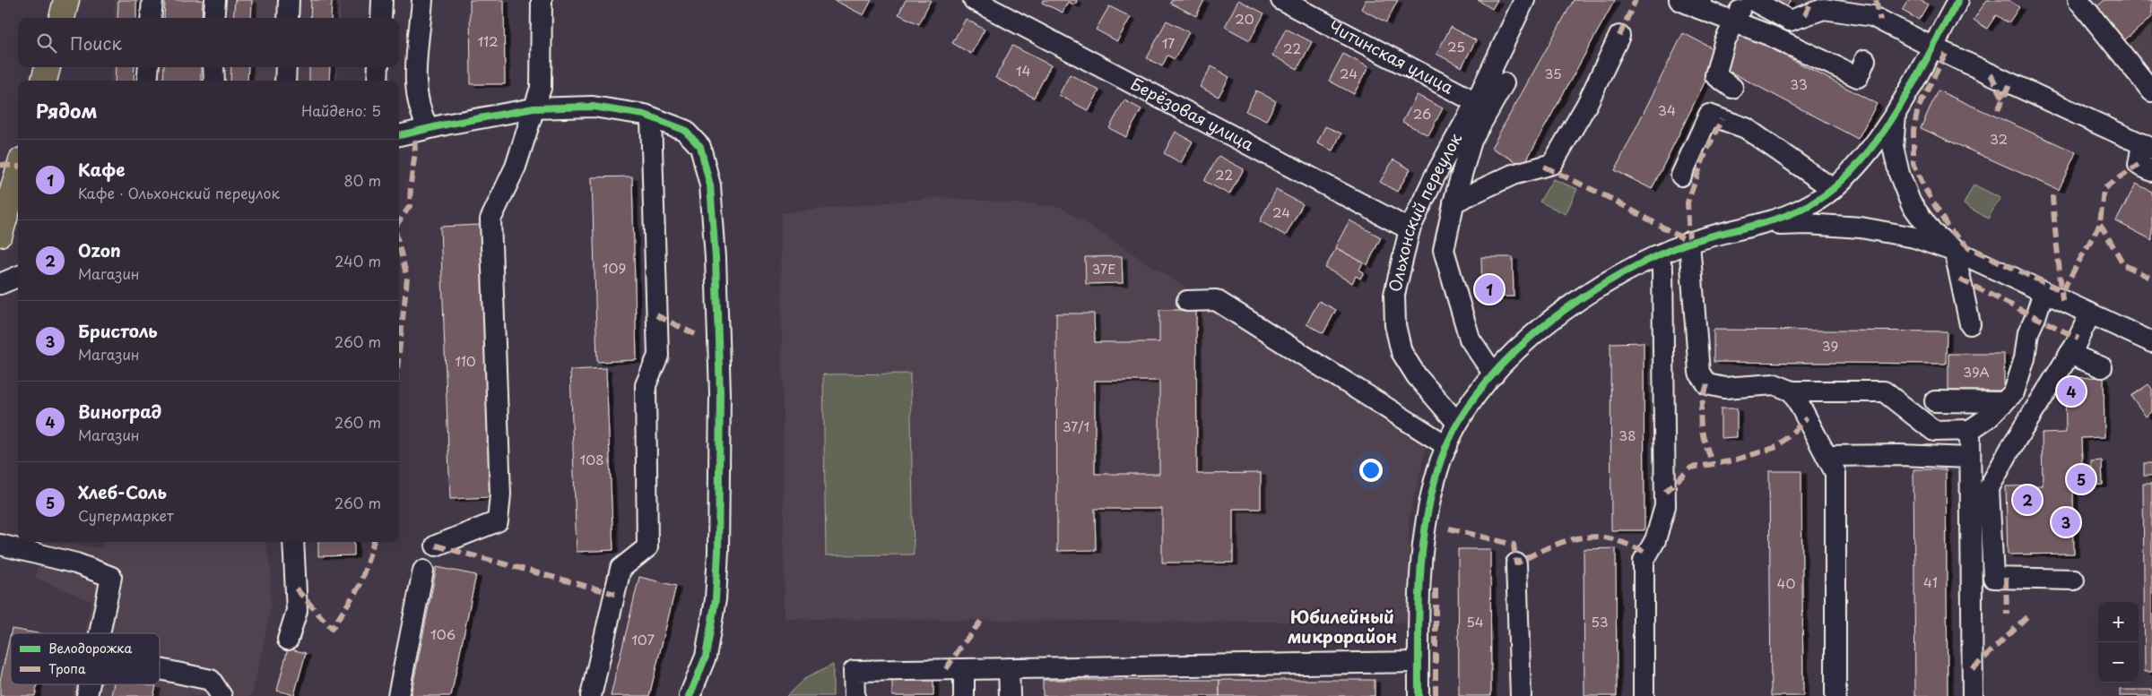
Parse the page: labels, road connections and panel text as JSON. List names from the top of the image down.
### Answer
{
  "streets": {
    "street": ["Читинская улица", "Берёзовая улица", "Ольхонский переулок"]
  },
  "crossings": [
    ["Читинская улица", "Ольхонский переулок"],
    ["Берёзовая улица", "Ольхонский переулок"]
  ],
  "districts": ["Юбилейный микрорайон"],
  "house_numbers": [
    "20",
    "112",
    "17",
    "25",
    "22",
    "14",
    "24",
    "35",
    "33",
    "34",
    "26",
    "32",
    "22",
    "24",
    "109",
    "37Е",
    "39",
    "110",
    "39А",
    "37/1",
    "38",
    "108",
    "41",
    "40",
    "54",
    "53",
    "106",
    "107"
  ],
  "legend": ["Велодорожка", "Тропа"],
  "page": {
    "search": "Поиск",
    "heading": ["Рядом", "Найдено: 5"],
    "list": [
      {
        "mark": "1",
        "name": "Кафе",
        "note": "Кафе · Ольхонский переулок",
        "value": "80 m"
      },
      {
        "mark": "2",
        "name": "Ozon",
        "note": "Магазин",
        "value": "240 m"
      },
      {
        "mark": "3",
        "name": "Бристоль",
        "note": "Магазин",
        "value": "260 m"
      },
      {
        "mark": "4",
        "name": "Виноград",
        "note": "Магазин",
        "value": "260 m"
      },
      {
        "mark": "5",
        "name": "Хлеб-Соль",
        "note": "Супермаркет",
        "value": "260 m"
      }
    ],
    "pins": [
      "1",
      "4",
      "5",
      "2",
      "3"
    ],
    "map_buttons": ["+", "−"]
  }
}
